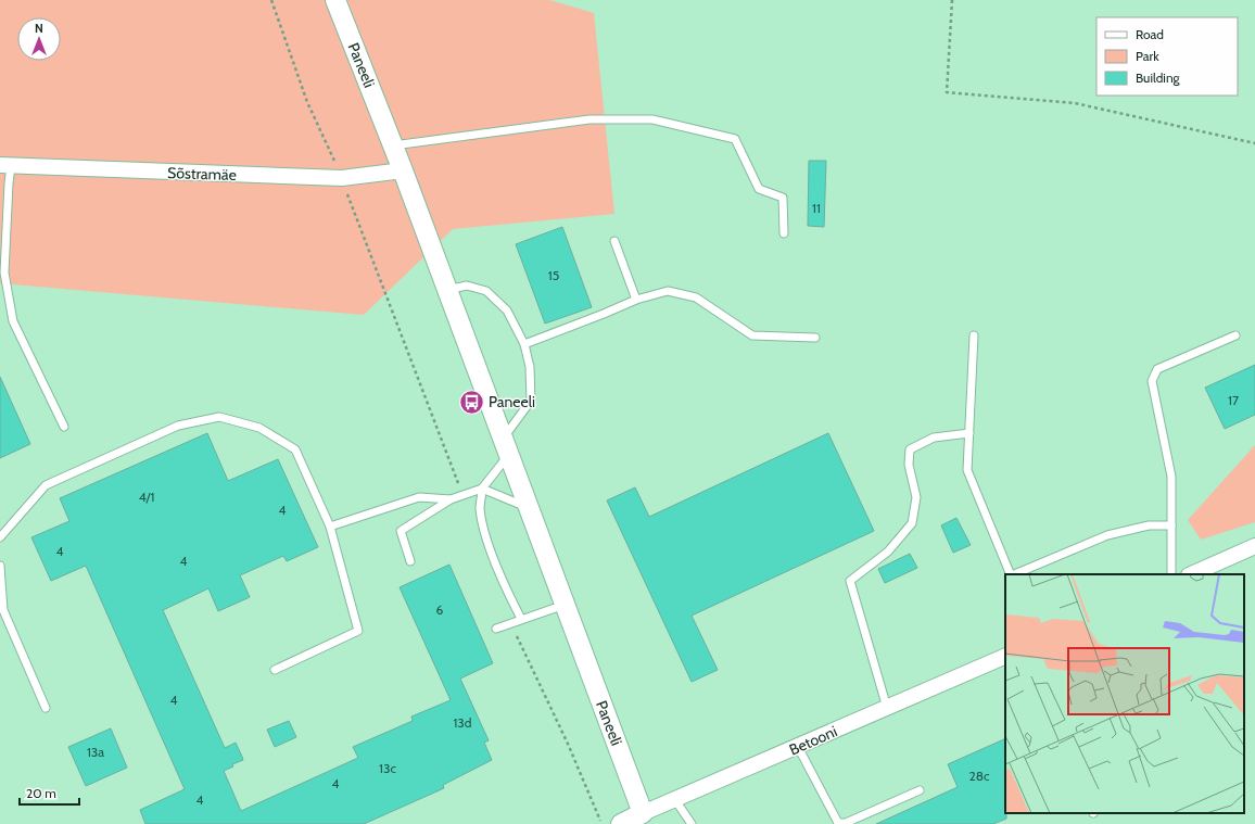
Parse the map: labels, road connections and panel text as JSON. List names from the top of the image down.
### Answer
{
  "streets": {
    "street": ["Paneeli", "Sõstramäe", "Betooni"]
  },
  "crossings": [
    ["Paneeli", "Sõstramäe"],
    ["Paneeli", "Betooni"]
  ],
  "places": {
    "bus stop": ["Paneeli"]
  },
  "house_numbers": [
    "11",
    "15",
    "17",
    "4/1",
    "4",
    "4",
    "4",
    "6",
    "4",
    "13d",
    "13a",
    "13c",
    "28c",
    "4",
    "4"
  ],
  "legend": ["Road", "Park", "Building"],
  "scale_bar": "20 m",
  "north": "top"
}
